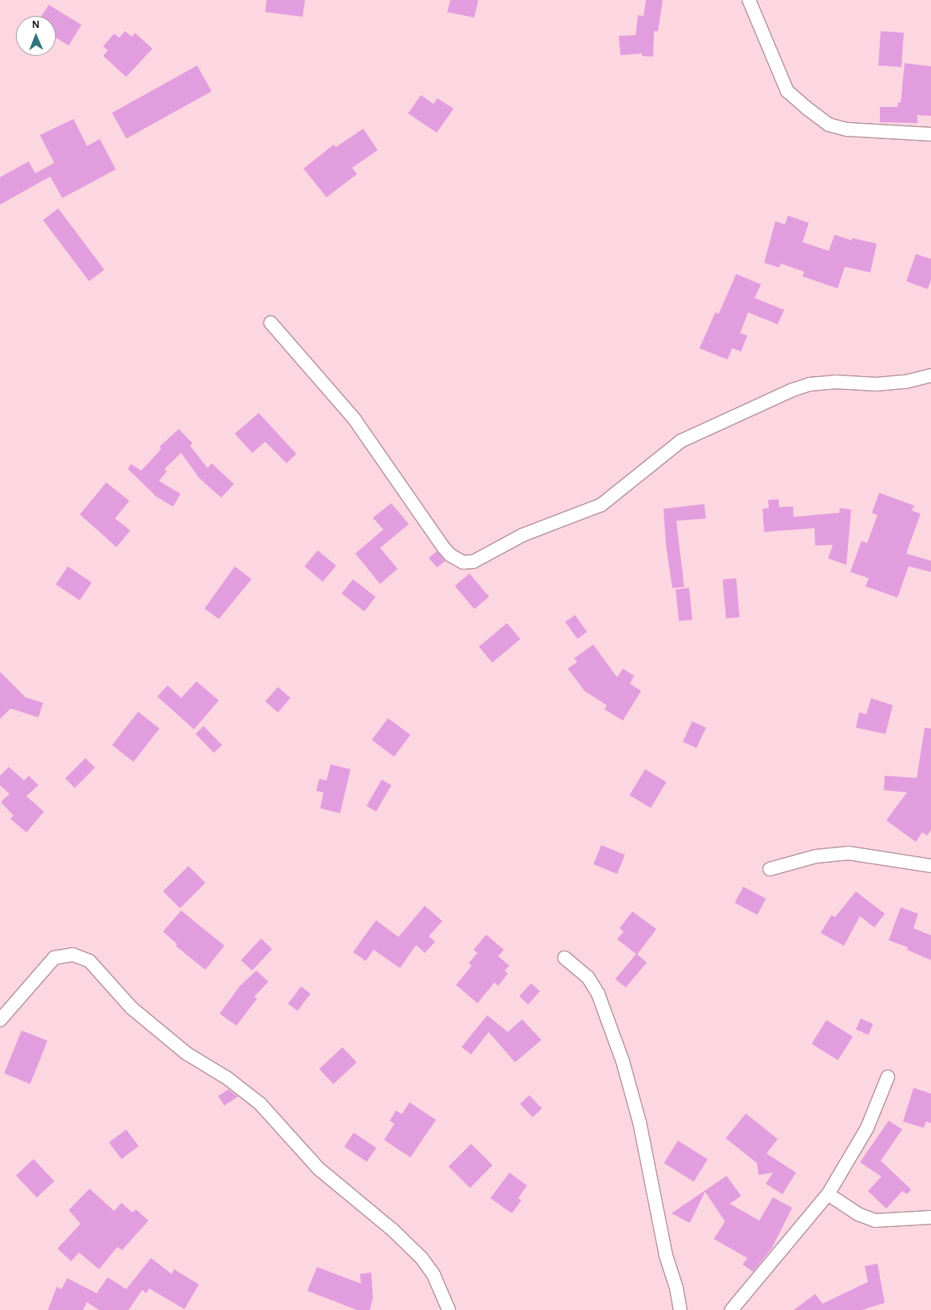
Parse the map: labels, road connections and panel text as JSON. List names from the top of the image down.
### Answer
{
  "north": "top"
}
